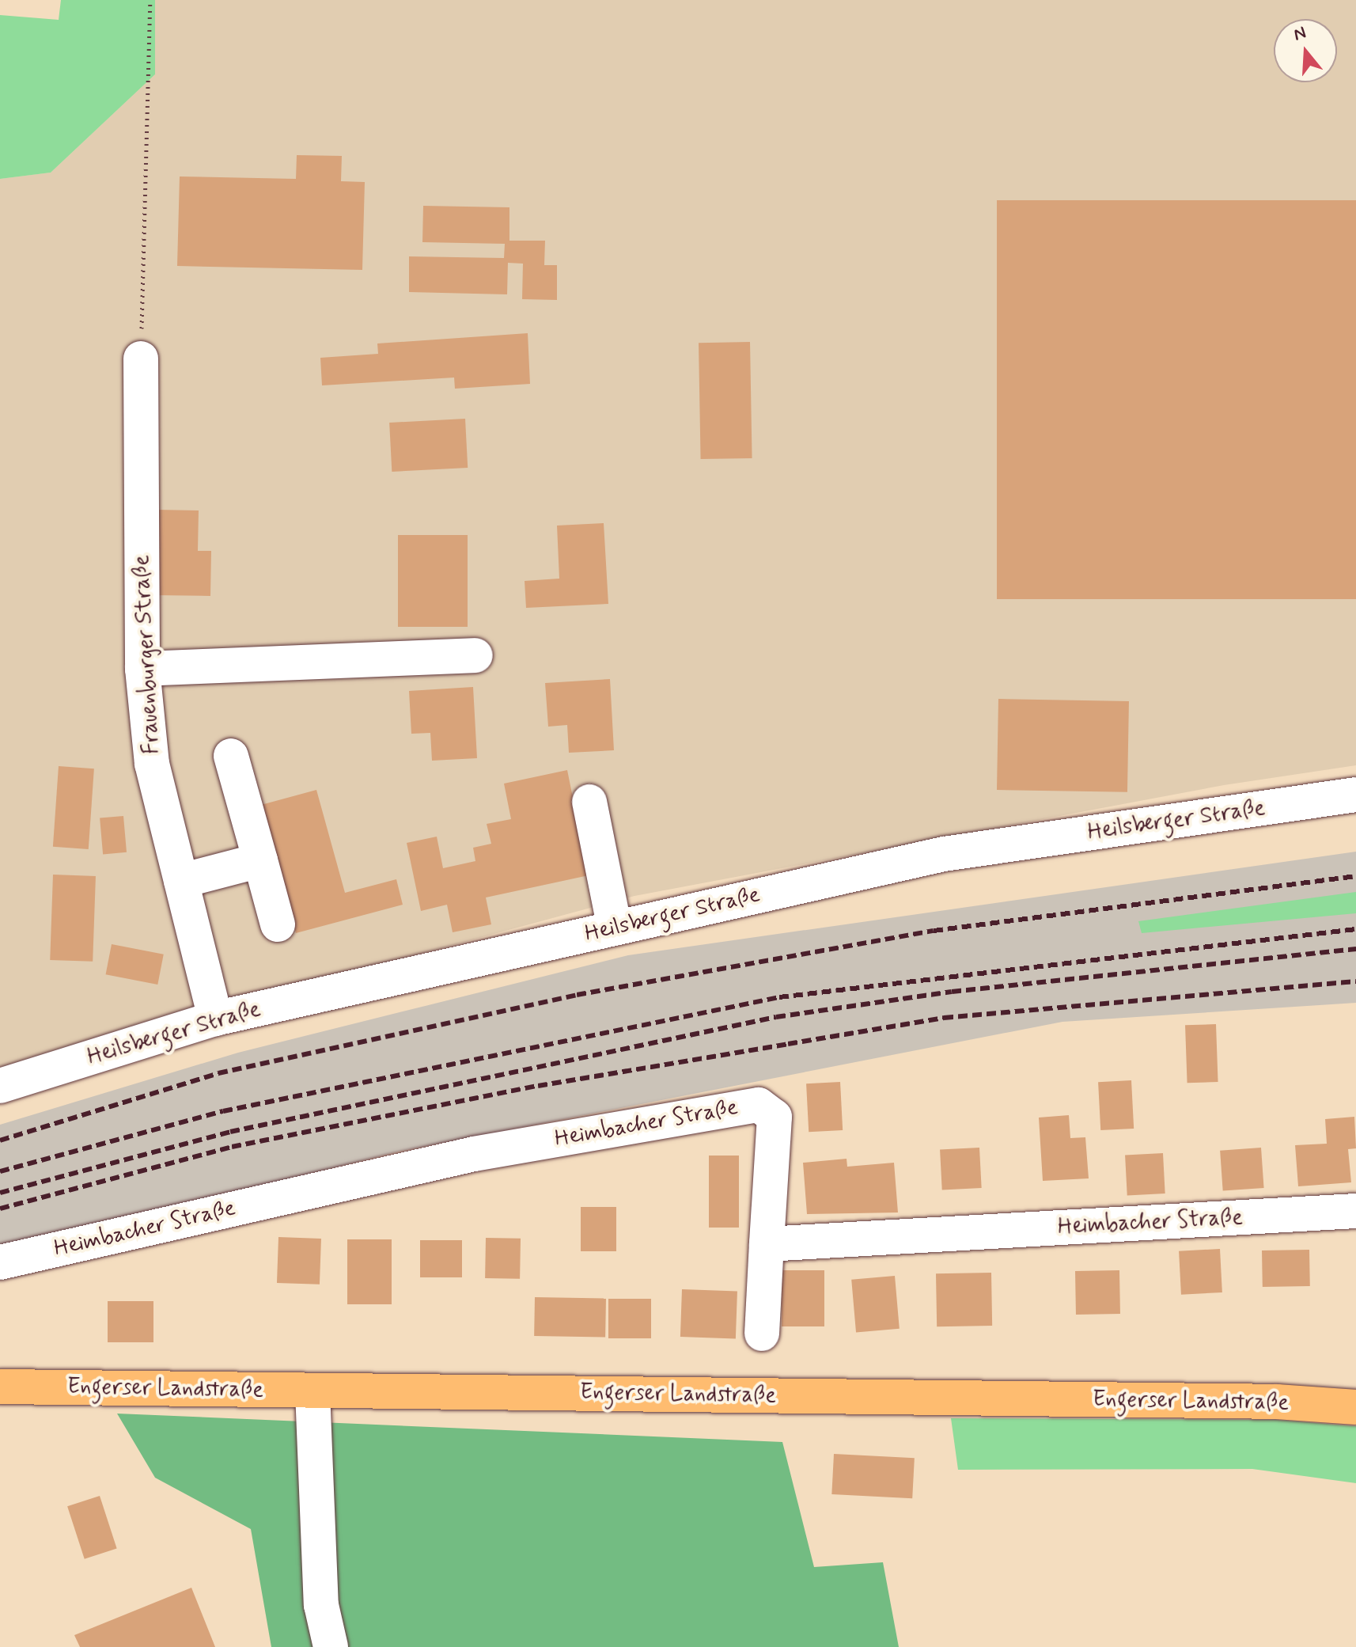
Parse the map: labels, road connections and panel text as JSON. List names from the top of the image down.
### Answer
{
  "streets": {
    "main road": ["Engerser Landstraße"],
    "street": ["Frauenburger Straße", "Heilsberger Straße", "Heimbacher Straße"]
  },
  "crossings": [
    ["Frauenburger Straße", "Heilsberger Straße"]
  ],
  "north": "top"
}
